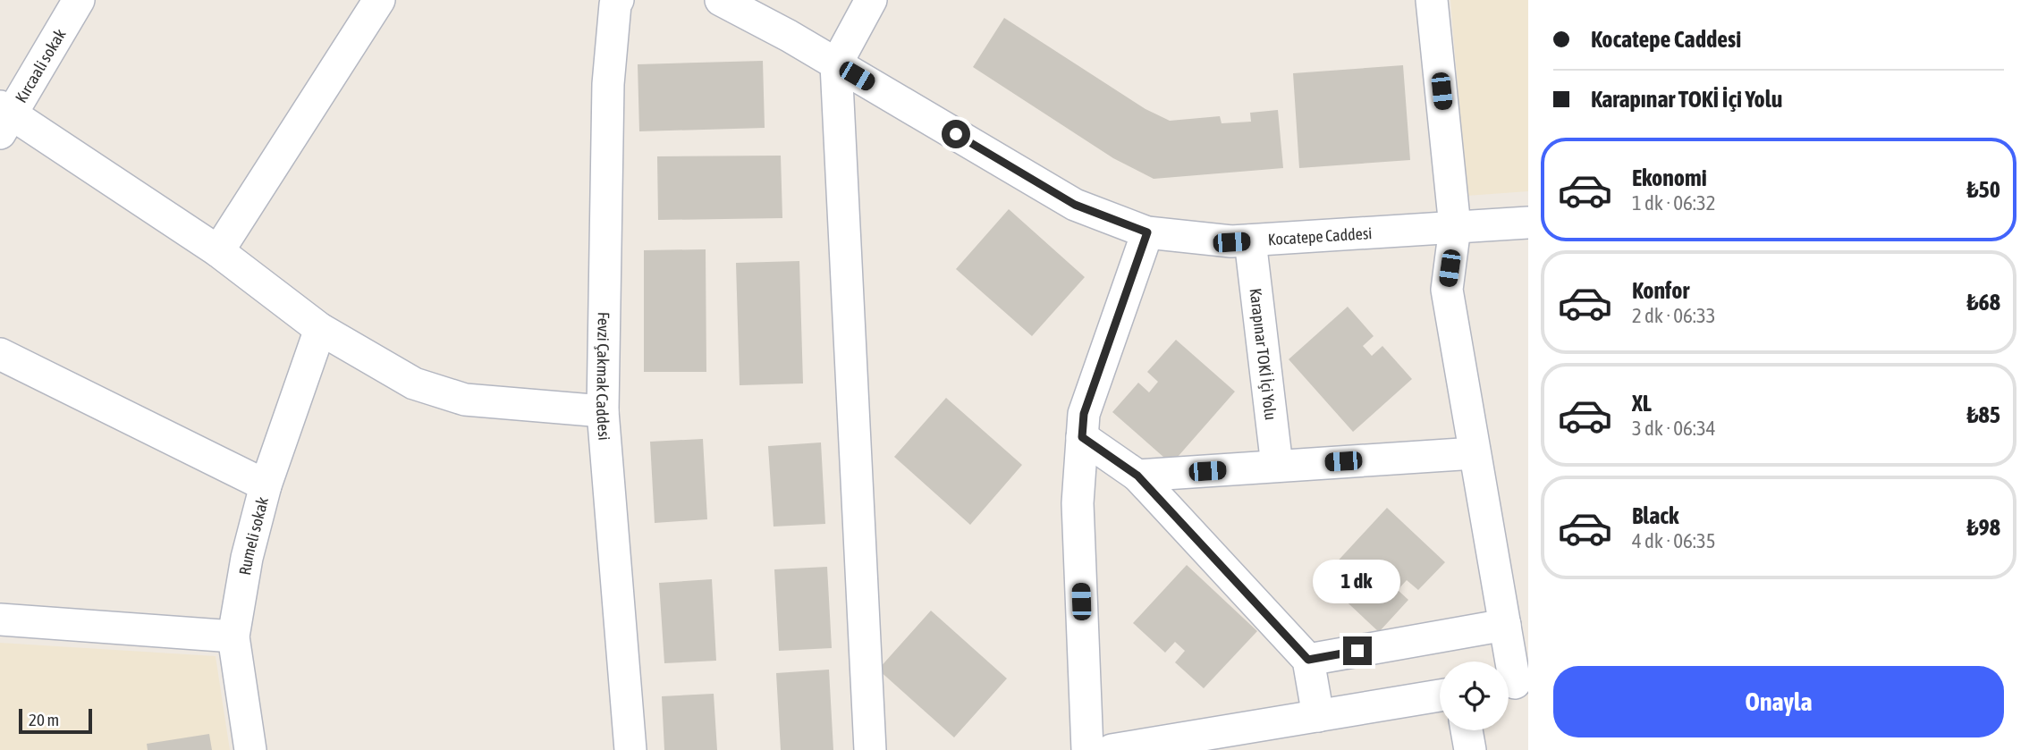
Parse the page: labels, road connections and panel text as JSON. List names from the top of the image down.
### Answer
{
  "streets": {
    "street": [
      "Kırcaali sokak",
      "Kocatepe Caddesi",
      "Karapınar TOKİ İçi Yolu",
      "Fevzi Çakmak Caddesi",
      "Rumeli sokak"
    ]
  },
  "crossings": [
    ["Kocatepe Caddesi", "Karapınar TOKİ İçi Yolu"]
  ],
  "scale_bar": "20 m",
  "page": {
    "banner": ["Kocatepe Caddesi", "Karapınar TOKİ İçi Yolu"],
    "list": [
      {
        "name": "Ekonomi",
        "note": "1 dk · 06:32",
        "value": "₺50"
      },
      {
        "name": "Konfor",
        "note": "2 dk · 06:33",
        "value": "₺68"
      },
      {
        "name": "XL",
        "note": "3 dk · 06:34",
        "value": "₺85"
      },
      {
        "name": "Black",
        "note": "4 dk · 06:35",
        "value": "₺98"
      }
    ],
    "bubble": "1 dk",
    "buttons": "Onayla",
    "scale": "20 m"
  }
}
